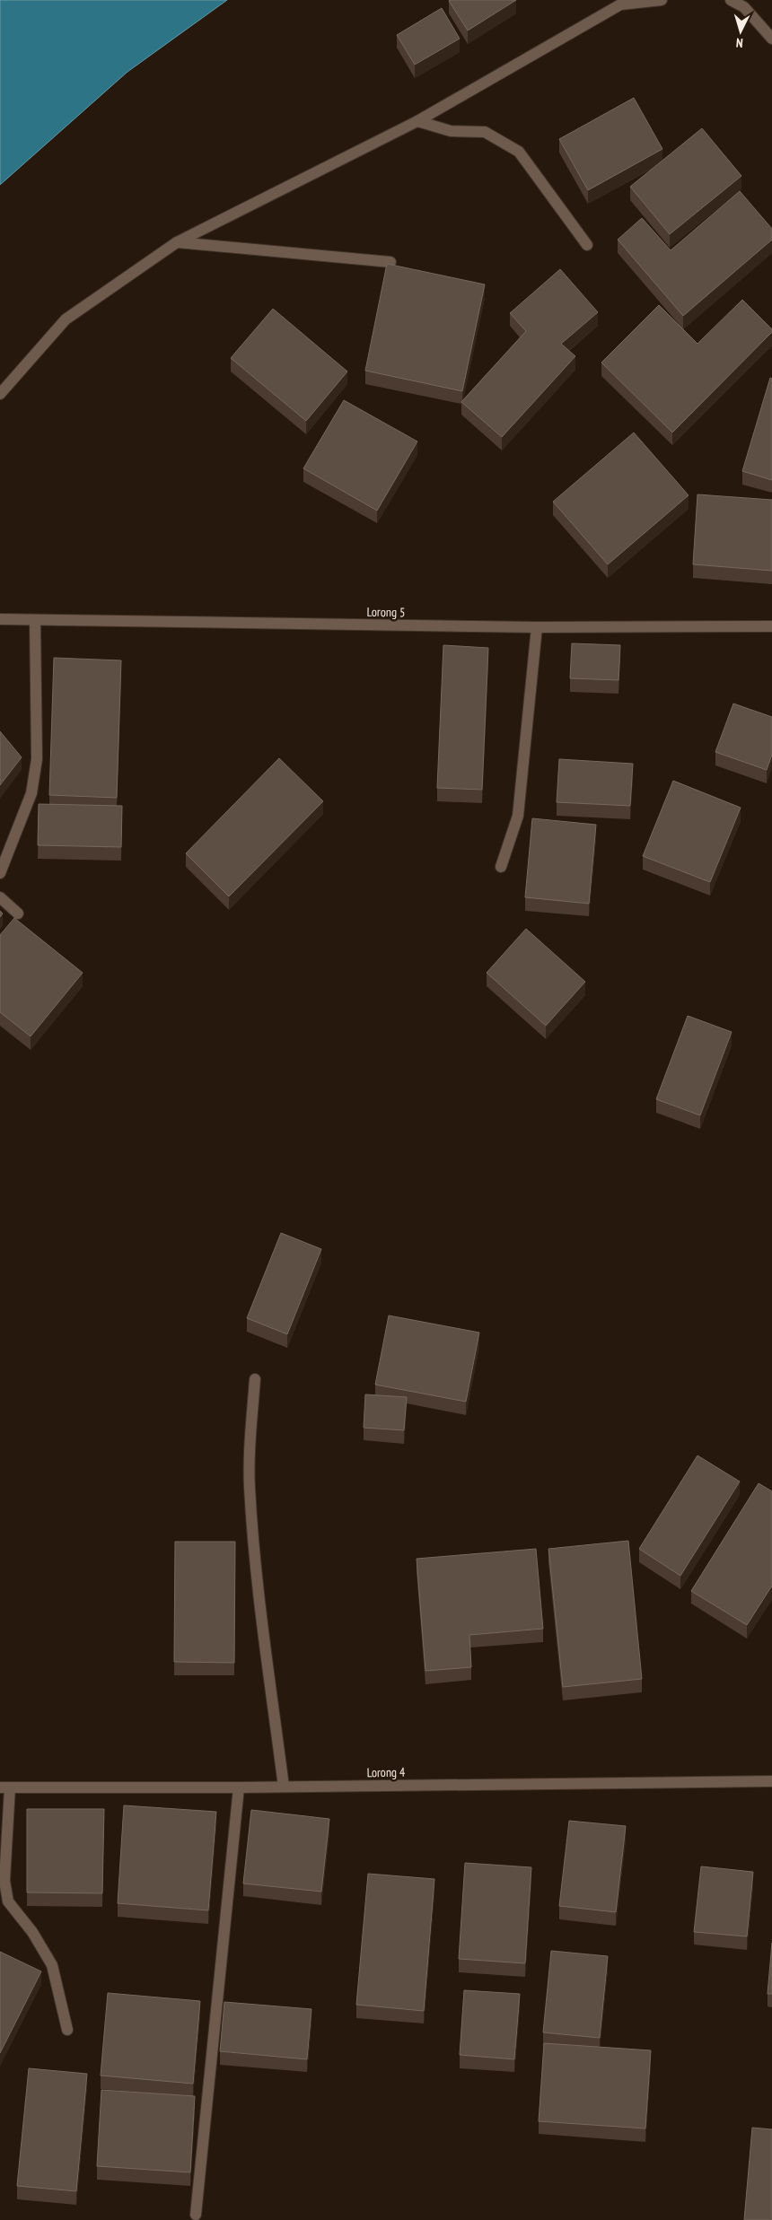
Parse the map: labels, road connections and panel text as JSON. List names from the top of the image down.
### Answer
{
  "streets": {
    "street": ["Lorong 5", "Lorong 4"]
  },
  "north": "bottom"
}
